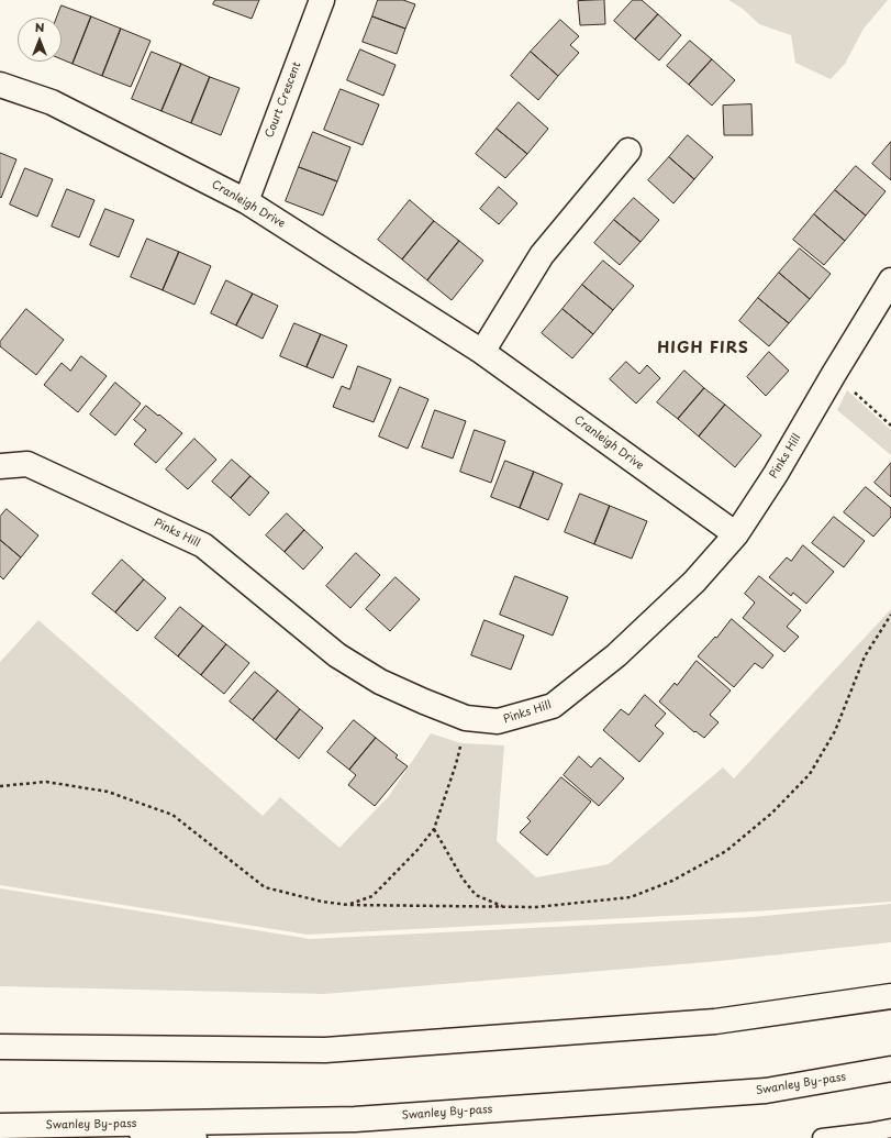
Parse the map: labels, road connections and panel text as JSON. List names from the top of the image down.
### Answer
{
  "streets": {
    "main road": [
      "Court Crescent",
      "Cranleigh Drive",
      "Pinks Hill",
      "Swanley By-pass"
    ]
  },
  "crossings": [
    ["Court Crescent", "Cranleigh Drive"],
    ["Cranleigh Drive", "Pinks Hill"]
  ],
  "districts": ["HIGH FIRS"],
  "north": "top"
}
